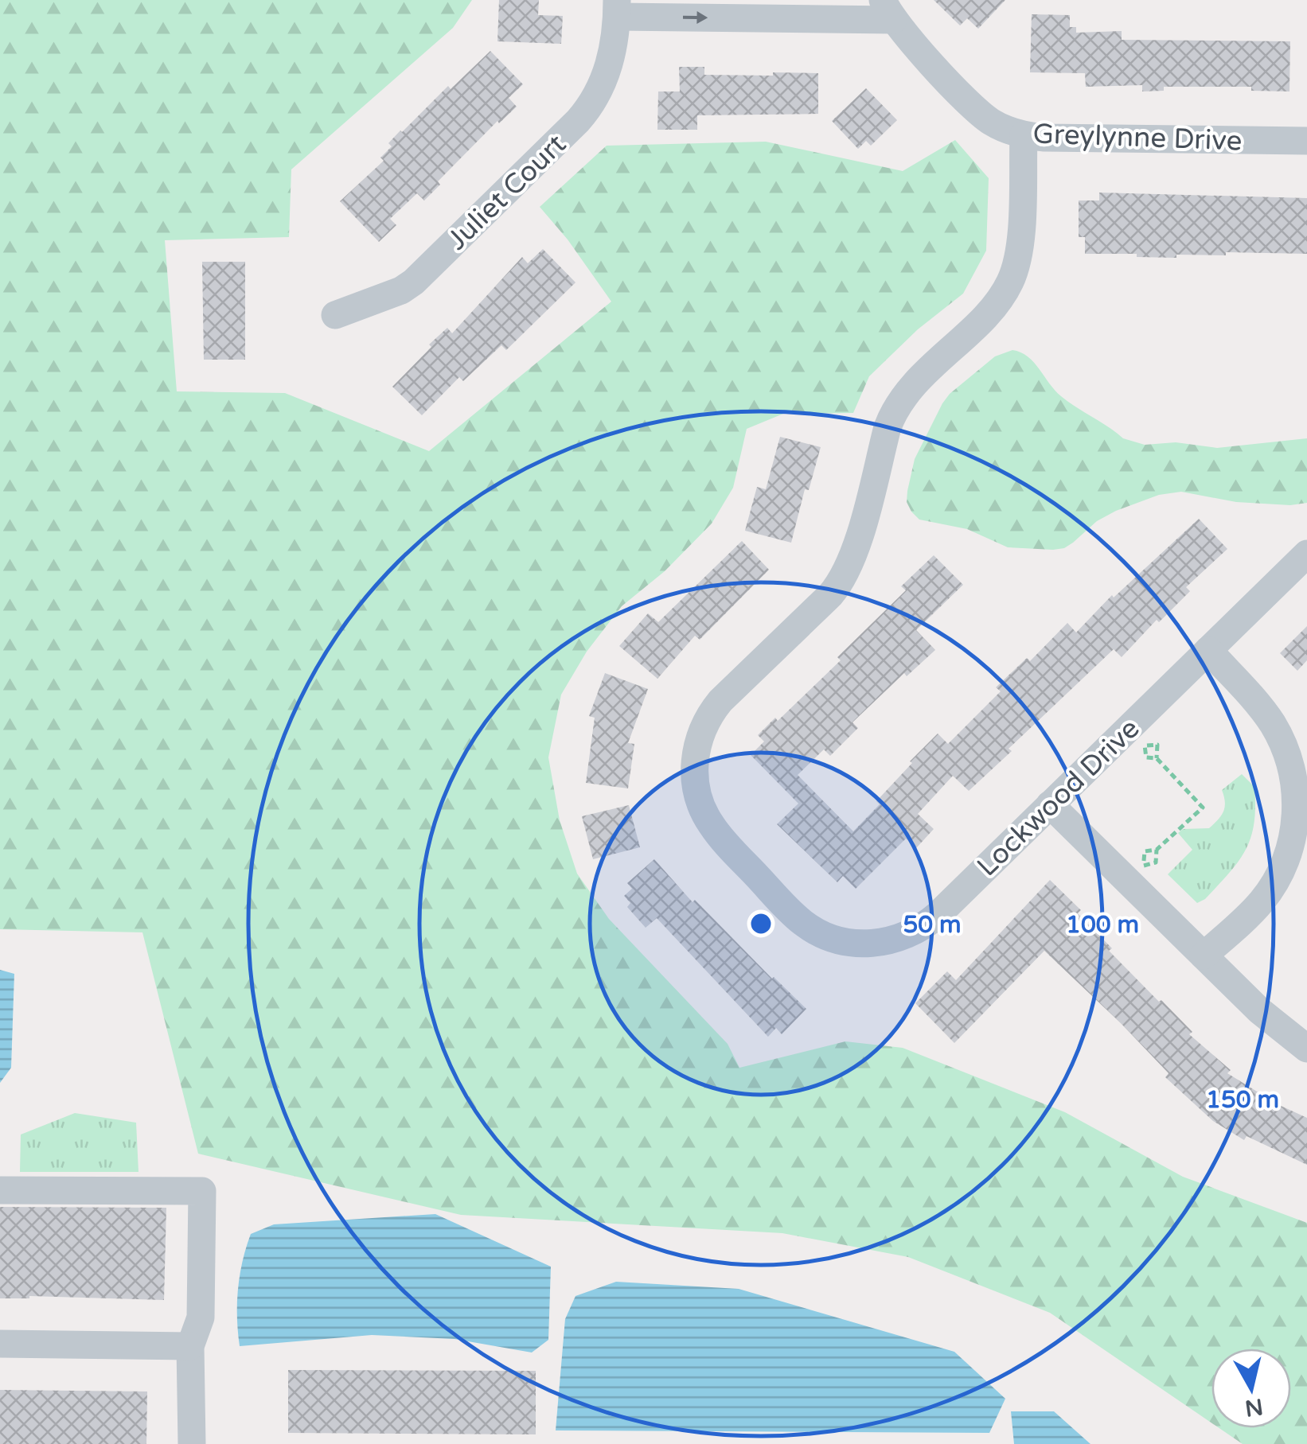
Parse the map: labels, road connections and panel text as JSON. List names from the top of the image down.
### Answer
{
  "streets": {
    "street": ["Greylynne Drive", "Juliet Court", "Lockwood Drive"]
  },
  "crossings": [
    ["Greylynne Drive", "Lockwood Drive"]
  ],
  "north": "bottom",
  "rings": ["50 m", "100 m", "150 m"]
}
